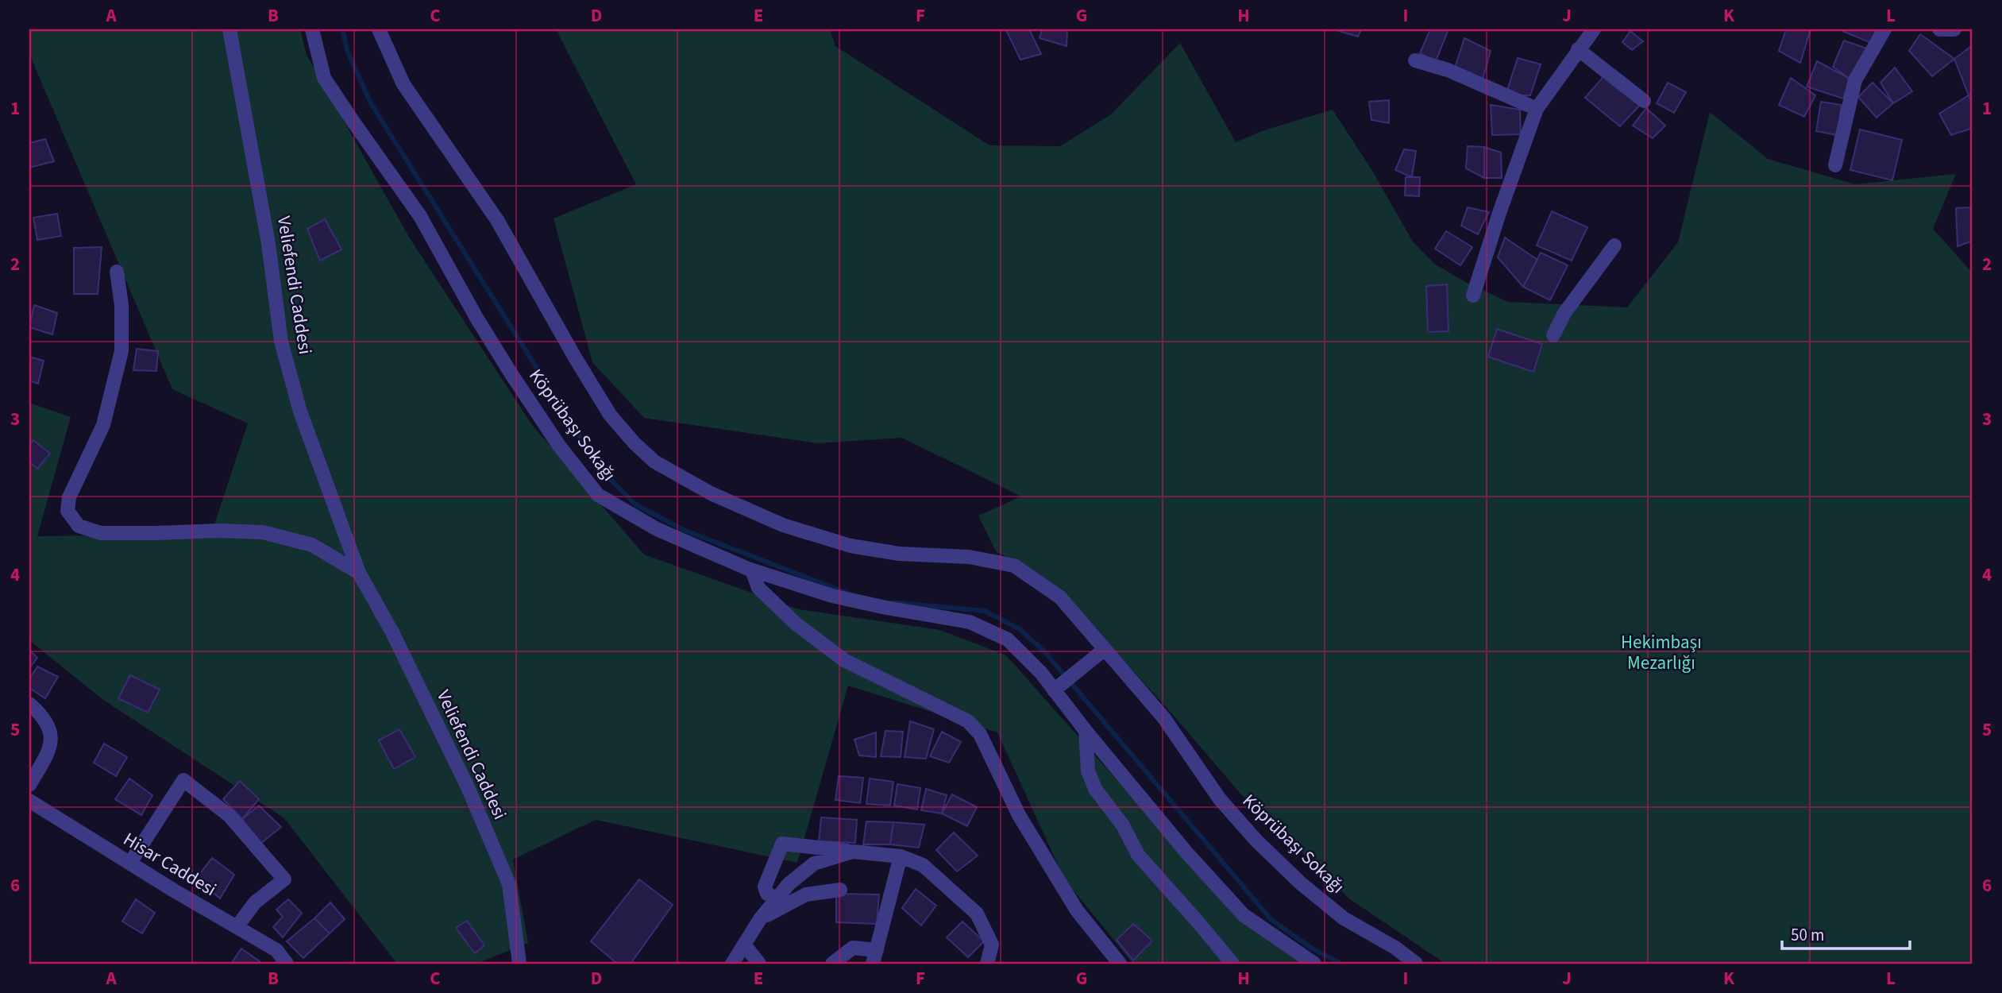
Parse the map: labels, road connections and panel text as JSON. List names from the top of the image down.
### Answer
{
  "streets": {
    "street": ["Veliefendi Caddesi", "Köprübaşı Sokağı", "Hisar Caddesi"]
  },
  "parks": ["Hekimbaşı Mezarlığı"],
  "scale_bar": "50 m",
  "grid": {
    "columns": [
      "A",
      "B",
      "C",
      "D",
      "E",
      "F",
      "G",
      "H",
      "I",
      "J",
      "K",
      "L"
    ],
    "rows": [
      "1",
      "2",
      "3",
      "4",
      "5",
      "6"
    ]
  }
}
